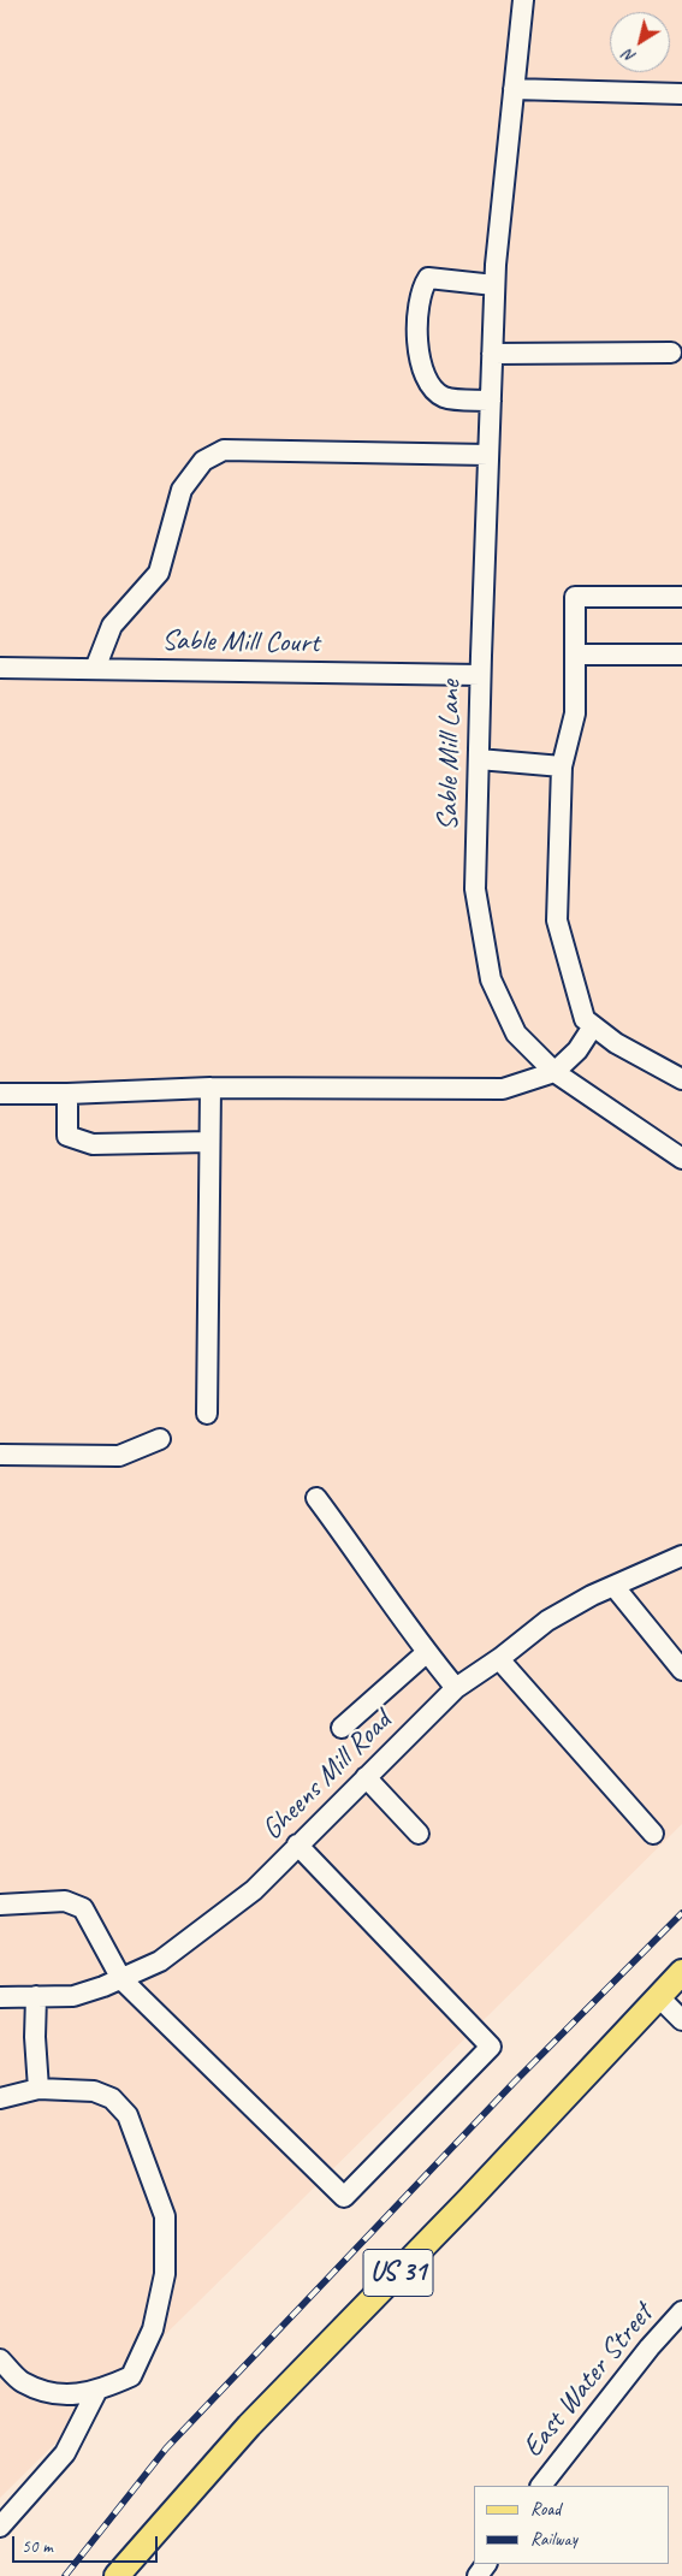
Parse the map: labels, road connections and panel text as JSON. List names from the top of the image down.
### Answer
{
  "streets": {
    "main road": ["US 31"],
    "street": [
      "Sable Mill Court",
      "Sable Mill Lane",
      "Gheens Mill Road",
      "East Water Street"
    ]
  },
  "crossings": [
    ["Sable Mill Court", "Sable Mill Lane"]
  ],
  "legend": ["Road", "Railway"],
  "scale_bar": "50 m",
  "north": "bottom left"
}
